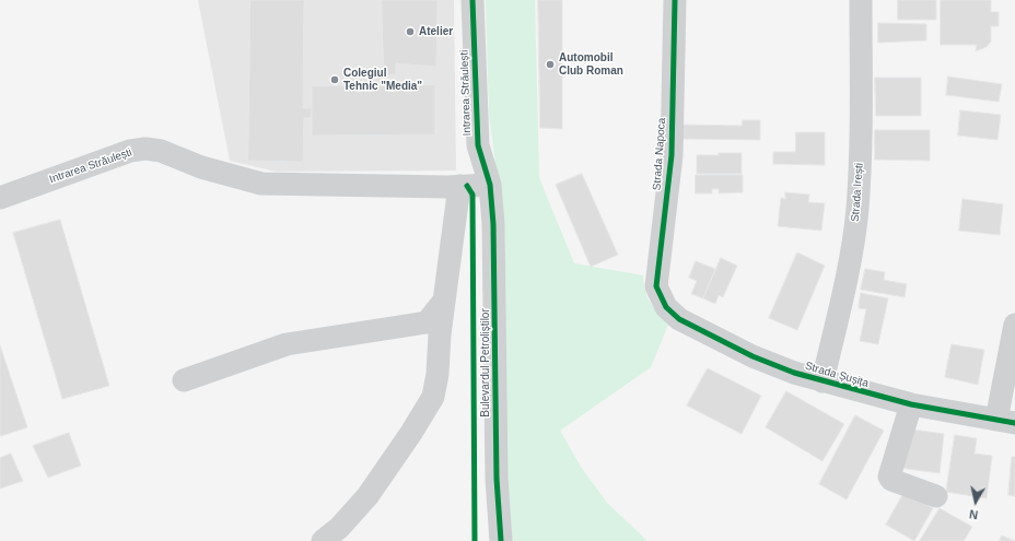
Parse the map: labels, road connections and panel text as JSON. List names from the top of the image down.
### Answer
{
  "streets": {
    "street": [
      "Intrarea Străulești",
      "Strada Napoca",
      "Strada Irești",
      "Bulevardul Petroliștilor",
      "Strada Șușița"
    ]
  },
  "crossings": [
    ["Intrarea Străulești", "Bulevardul Petroliștilor"],
    ["Strada Napoca", "Strada Șușița"],
    ["Strada Irești", "Strada Șușița"]
  ],
  "places": ["Atelier", "Automobil Club Roman", "Colegiul Tehnic \"Media\""],
  "north": "bottom"
}
